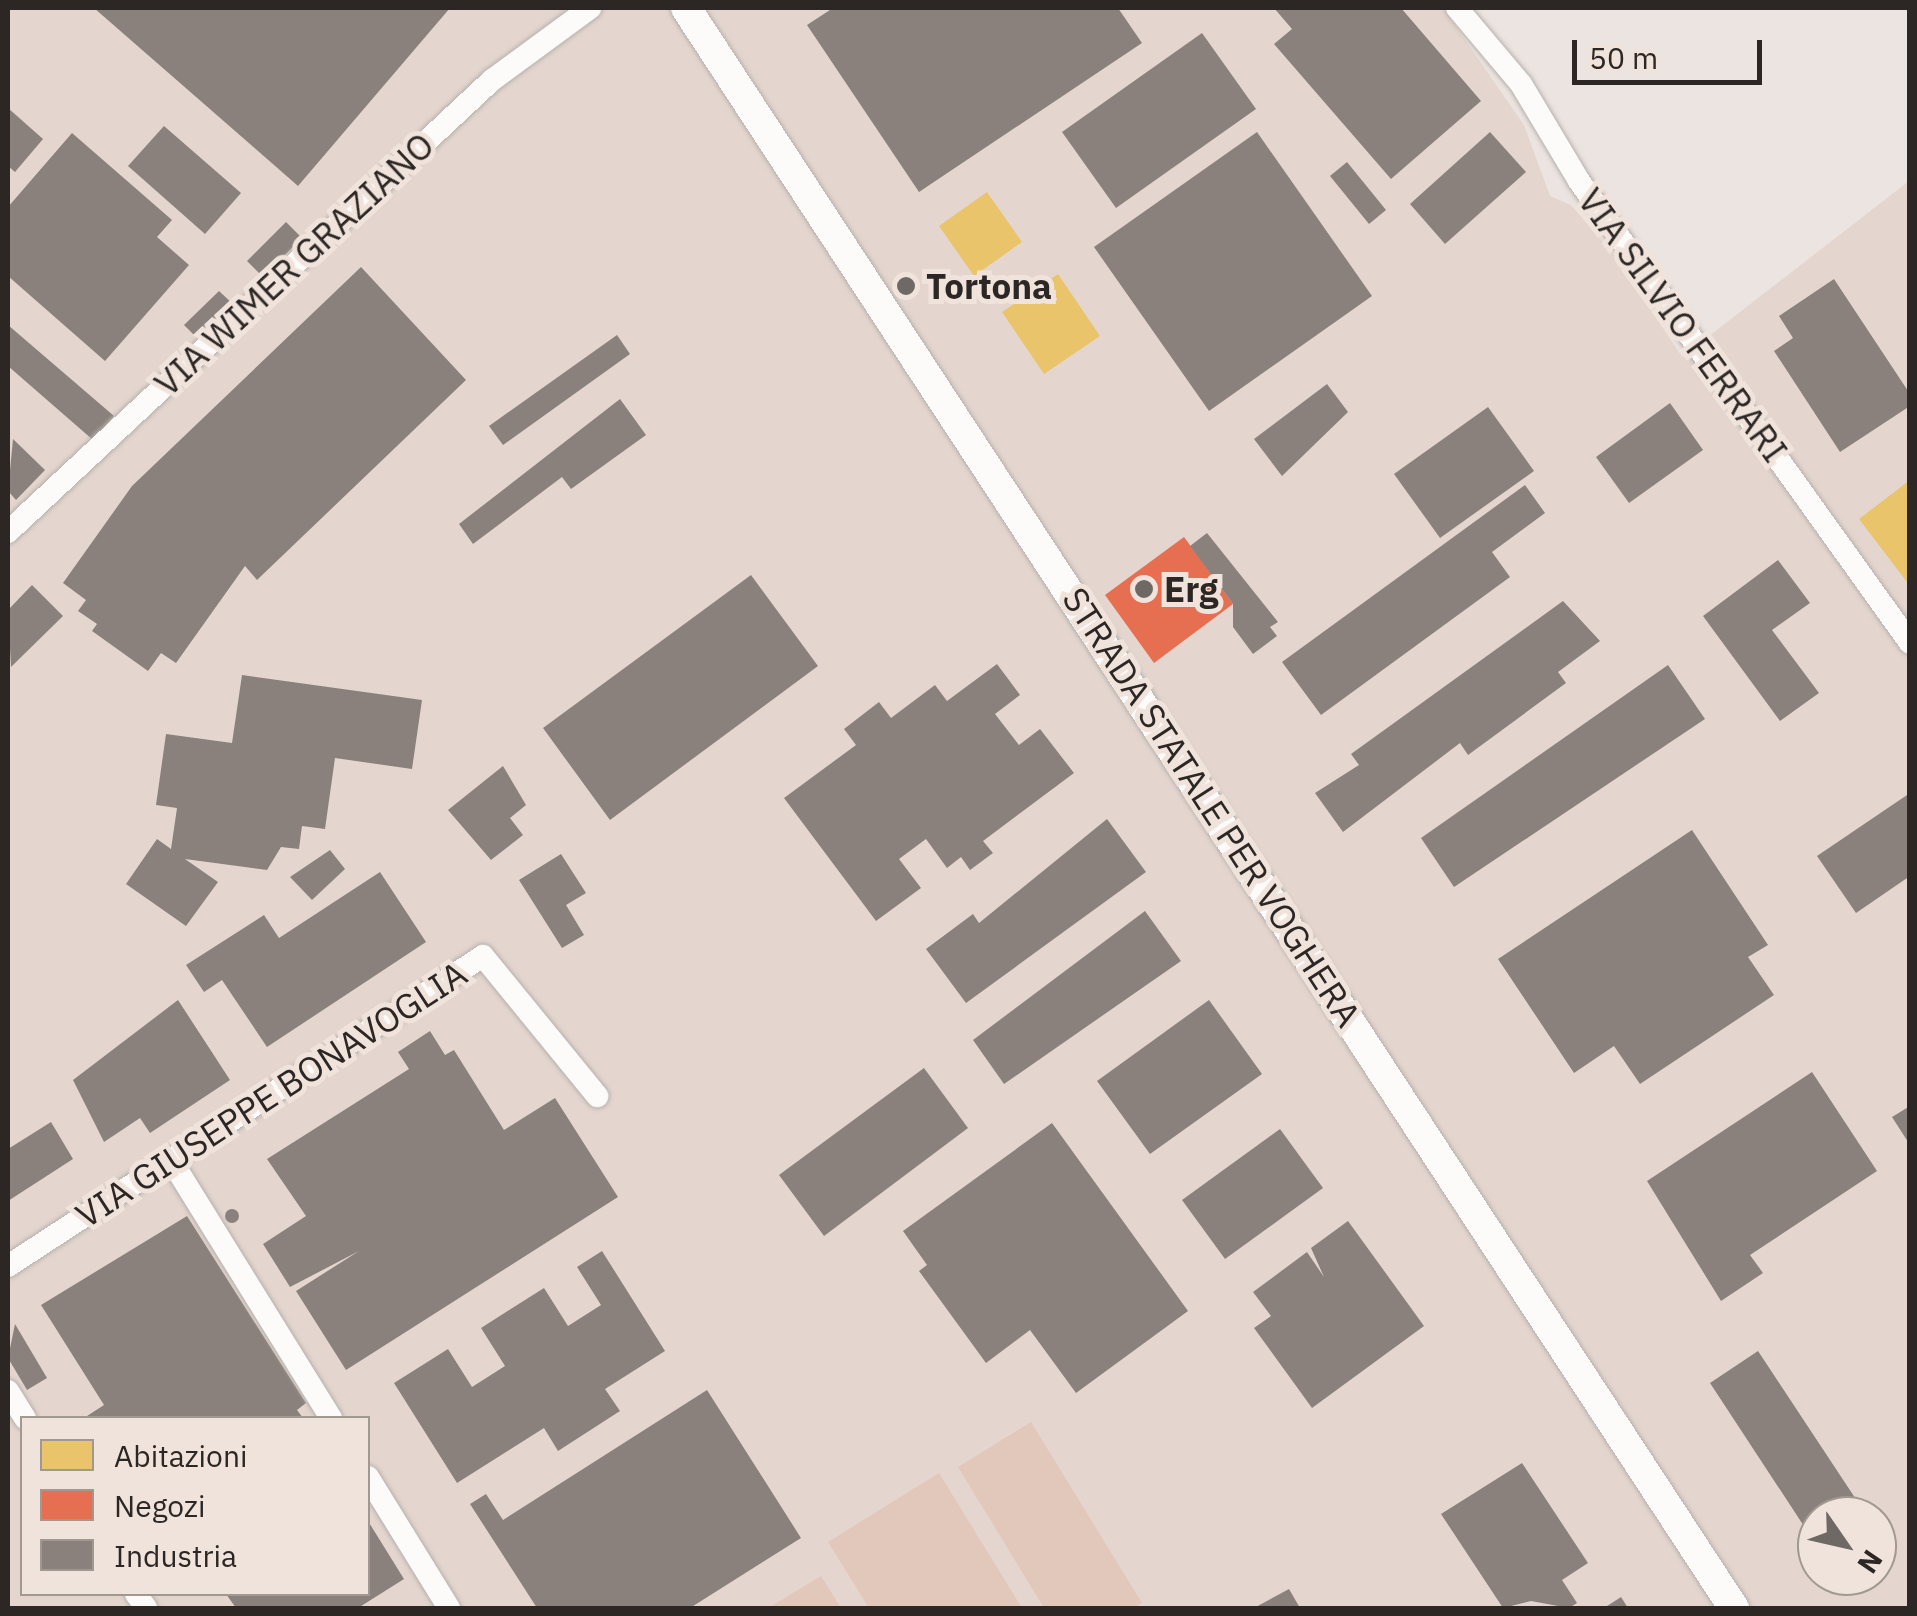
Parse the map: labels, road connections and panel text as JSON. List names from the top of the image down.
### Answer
{
  "streets": {
    "main road": ["STRADA STATALE PER VOGHERA"],
    "street": ["VIA WIMER GRAZIANO", "VIA SILVIO FERRARI", "VIA GIUSEPPE BONAVOGLIA"]
  },
  "places": ["Tortona", "Erg"],
  "legend": ["Abitazioni", "Negozi", "Industria"],
  "scale_bar": "50 m",
  "north": "bottom right"
}
